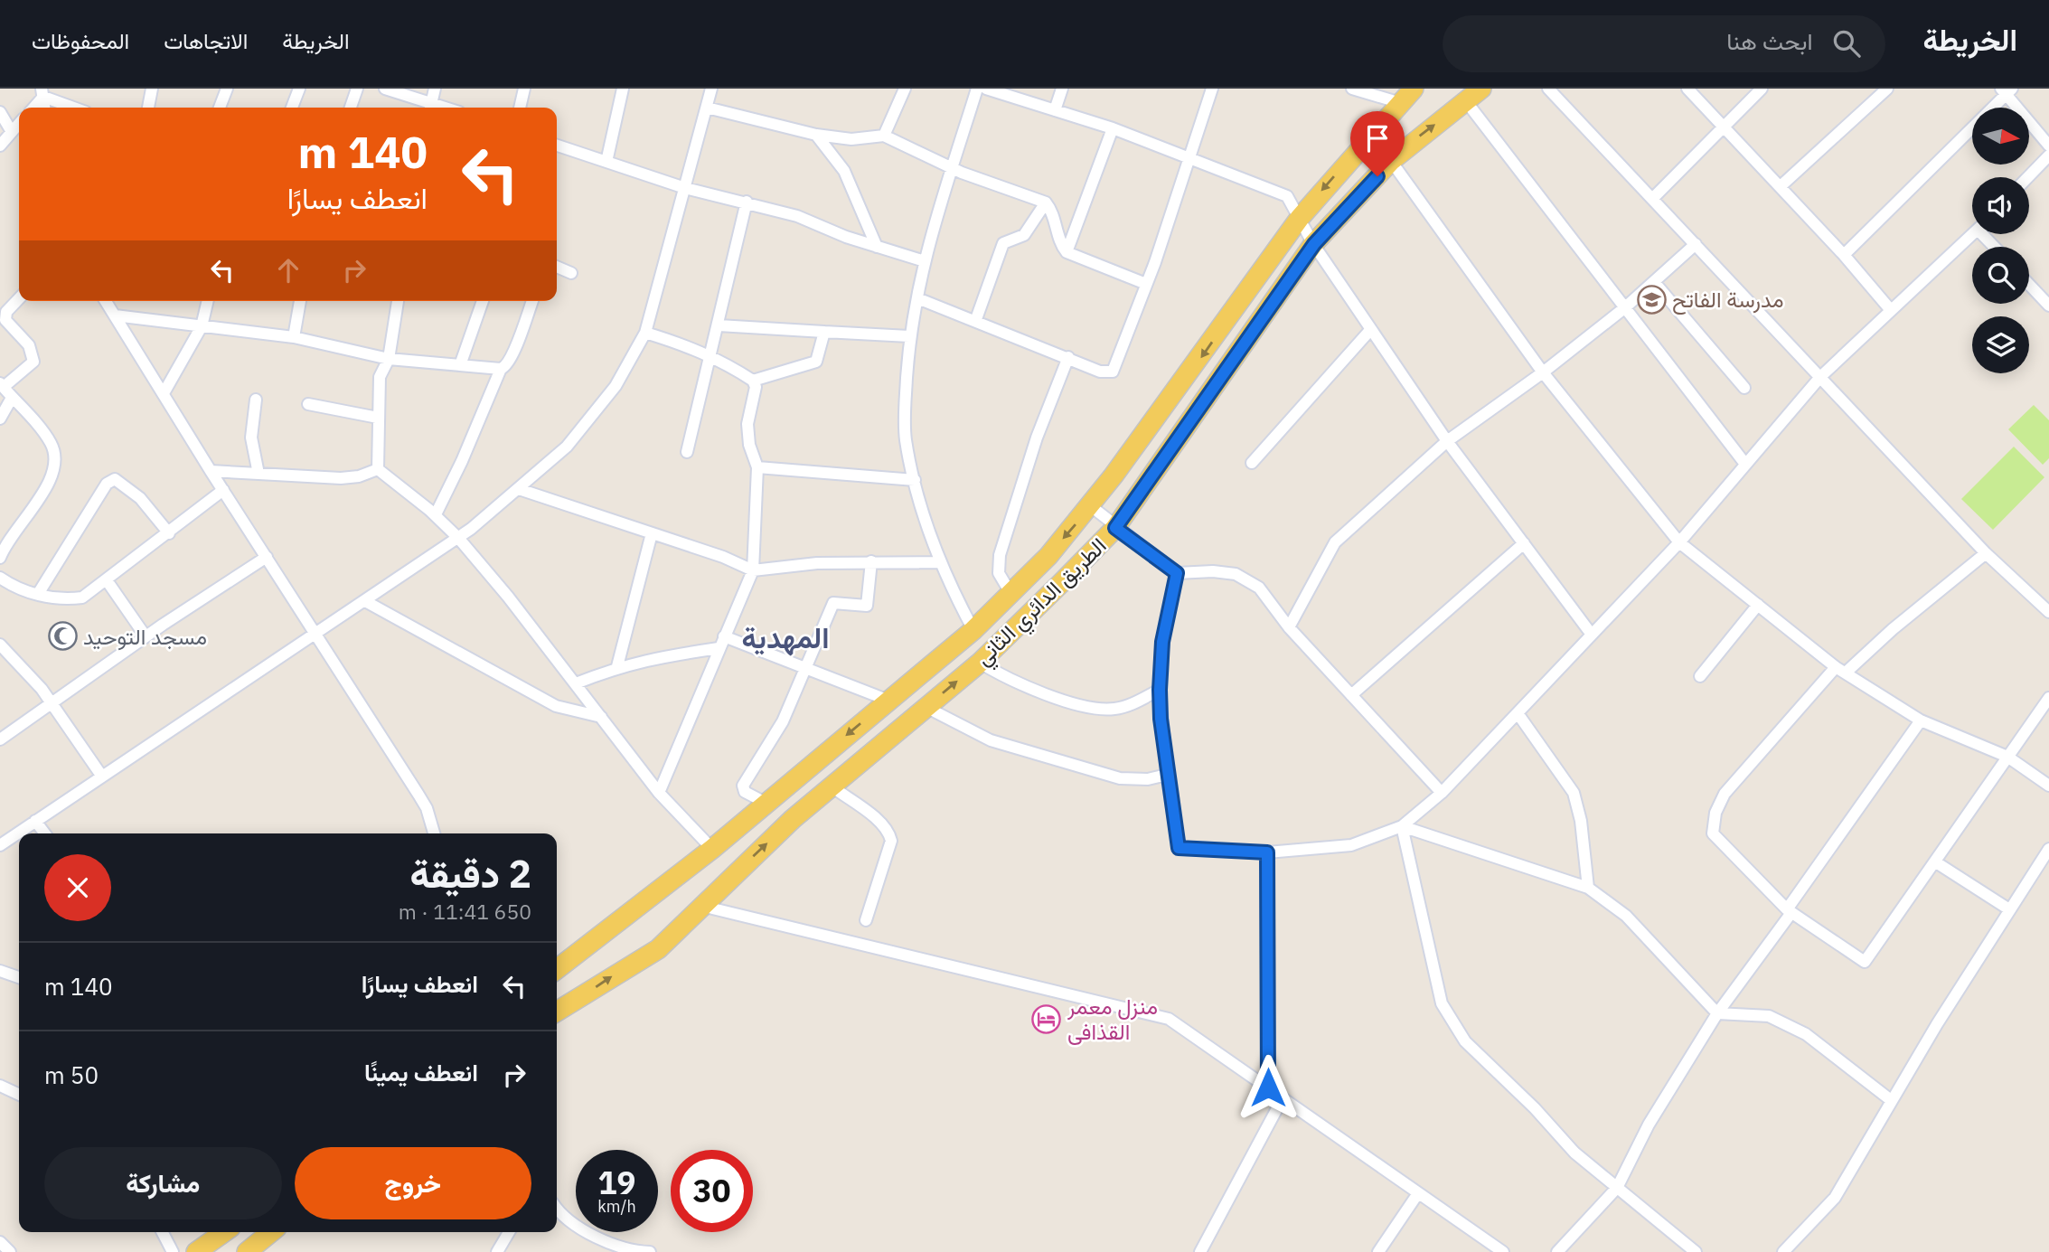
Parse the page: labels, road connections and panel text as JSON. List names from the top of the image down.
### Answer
{
  "streets": {
    "main road": ["الطريق الدائري الثاني"]
  },
  "districts": ["المهدية"],
  "places": {
    "school or university": ["مدرسة الفاتح"],
    "mosque": ["مسجد التوحيد"],
    "hotel": ["منزل معمر القذافى"]
  },
  "north": "right",
  "page": {
    "header": "الخريطة",
    "search": "ابحث هنا",
    "nav": ["الخريطة", "الاتجاهات", "المحفوظات"],
    "turn": ["140 m", "انعطف يسارًا"],
    "heading": ["2 دقيقة", "650 m · 11:41"],
    "list": [
      {
        "name": "انعطف يسارًا",
        "value": "140 m"
      },
      {
        "name": "انعطف يمينًا",
        "value": "50 m"
      }
    ],
    "buttons": ["خروج", "مشاركة"],
    "speed": "19 km/h",
    "limit": "30"
  }
}
